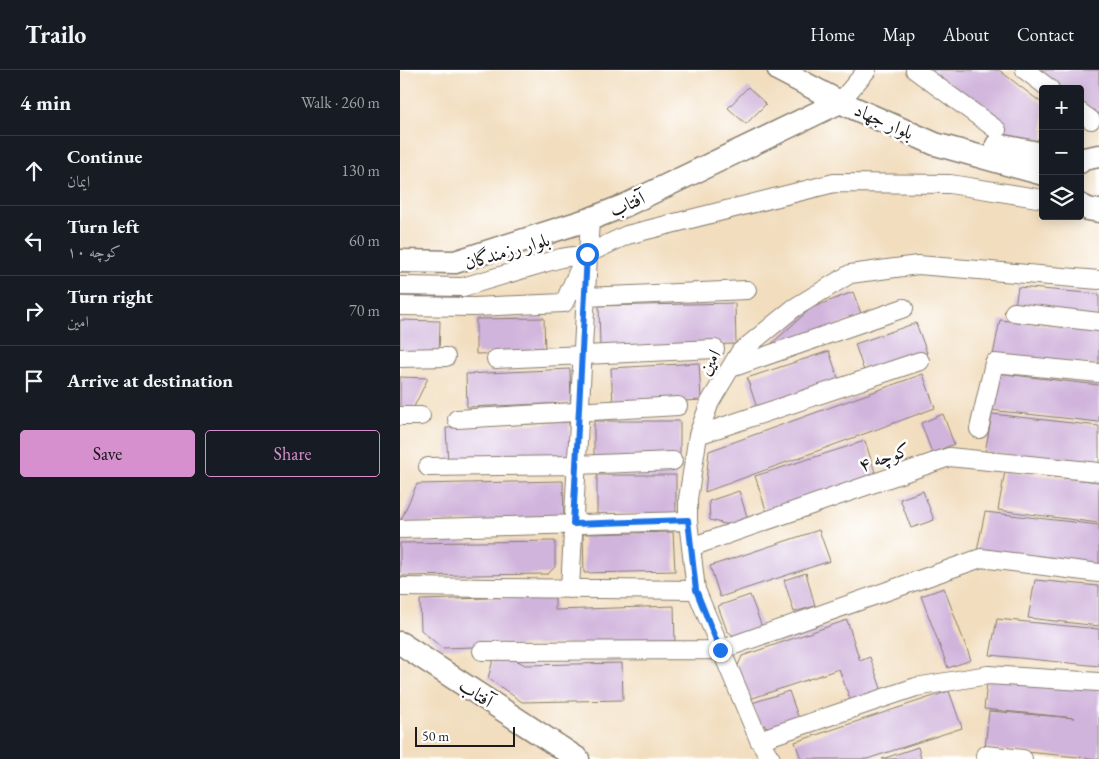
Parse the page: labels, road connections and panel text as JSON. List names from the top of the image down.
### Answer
{
  "streets": {
    "main road": ["بلوار جهاد", "آفتاب"],
    "street": ["بلوار رزمندگان", "امین", "کوچه ۴"]
  },
  "crossings": [
    ["بلوار جهاد", "آفتاب"],
    ["امین", "کوچه ۴"]
  ],
  "scale_bar": "50 m",
  "page": {
    "header": "Trailo",
    "nav": [
      "Home",
      "Map",
      "About",
      "Contact"
    ],
    "heading": ["4 min", "Walk · 260 m"],
    "map_buttons": ["+", "−"],
    "list": [
      ["Continue", "ایمان", "130 m"],
      ["Turn left", "کوچه ۱۰", "60 m"],
      ["Turn right", "امین", "70 m"],
      "Arrive at destination"
    ],
    "buttons": ["Save", "Share"],
    "scale": "50 m"
  }
}
